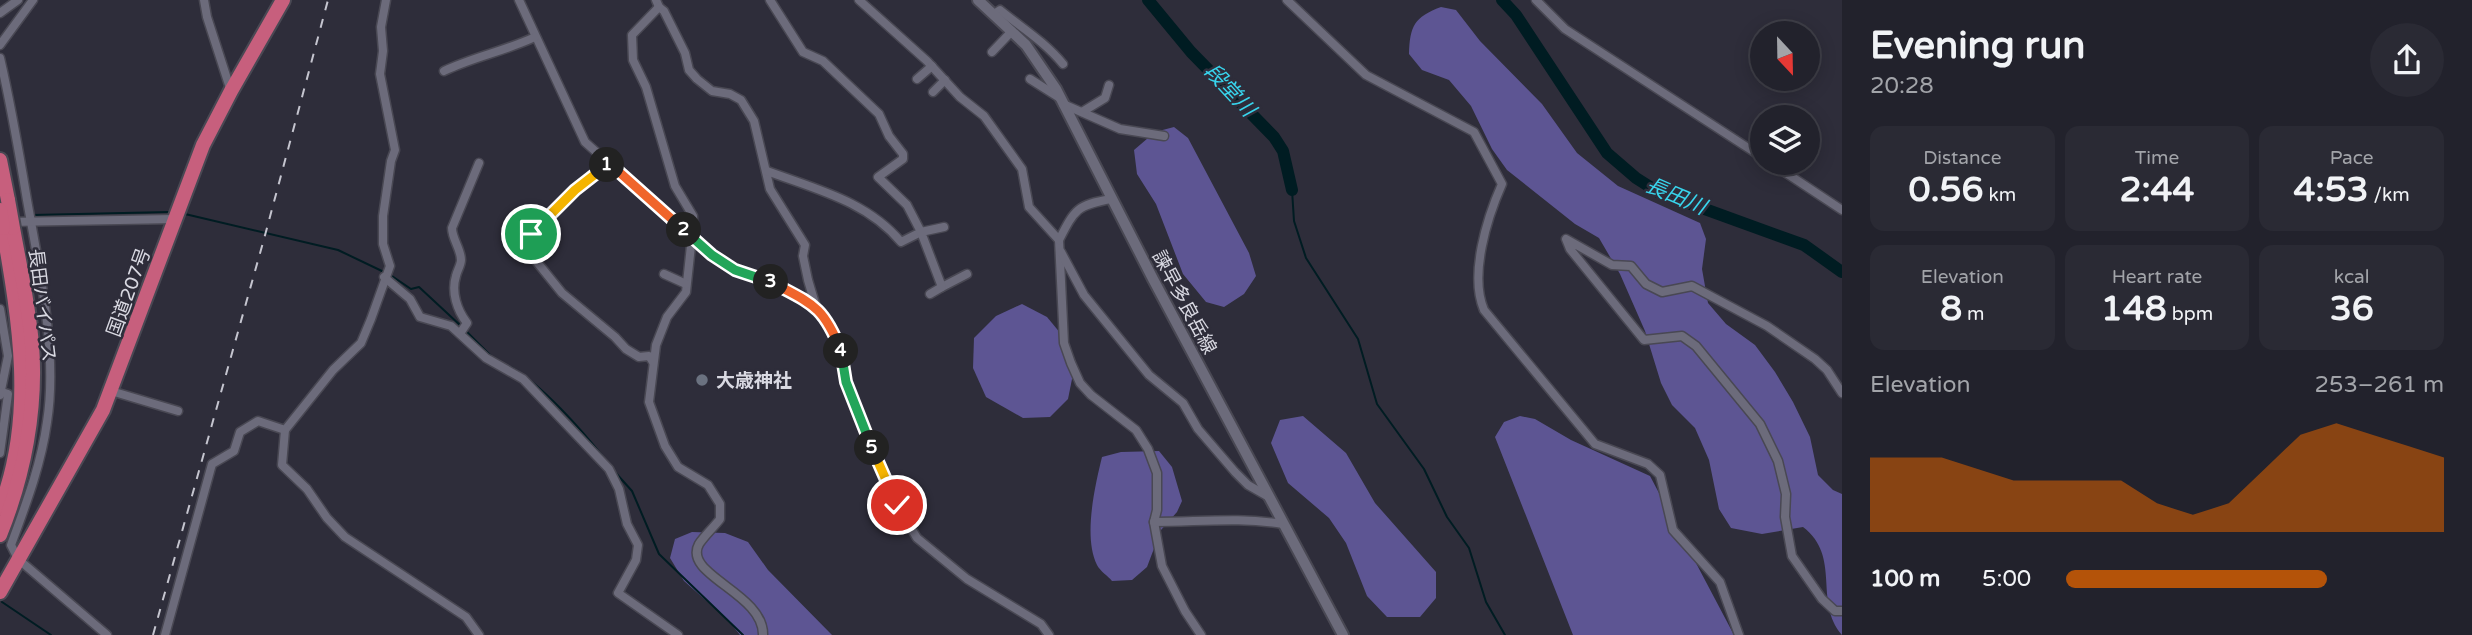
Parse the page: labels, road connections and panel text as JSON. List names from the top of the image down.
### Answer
{
  "streets": {
    "highway": ["国道207号", "長田バイパス"],
    "main road": ["諫早多良岳線"]
  },
  "water": ["段堂川", "長田川"],
  "places": ["大歳神社"],
  "north": "bottom",
  "page": {
    "heading": ["Evening run", "20:28"],
    "stats": [
      ["Distance", "0.56 km"],
      ["Time", "2:44"],
      ["Pace", "4:53 /km"],
      ["Elevation", "8 m"],
      ["Heart rate", "148 bpm"],
      ["kcal", "36"]
    ],
    "pins": [
      "1",
      "2",
      "3",
      "4",
      "5"
    ],
    "chart": ["Elevation", "253–261 m"],
    "list": [
      {
        "name": "100 m",
        "note": "5:00"
      }
    ]
  }
}
